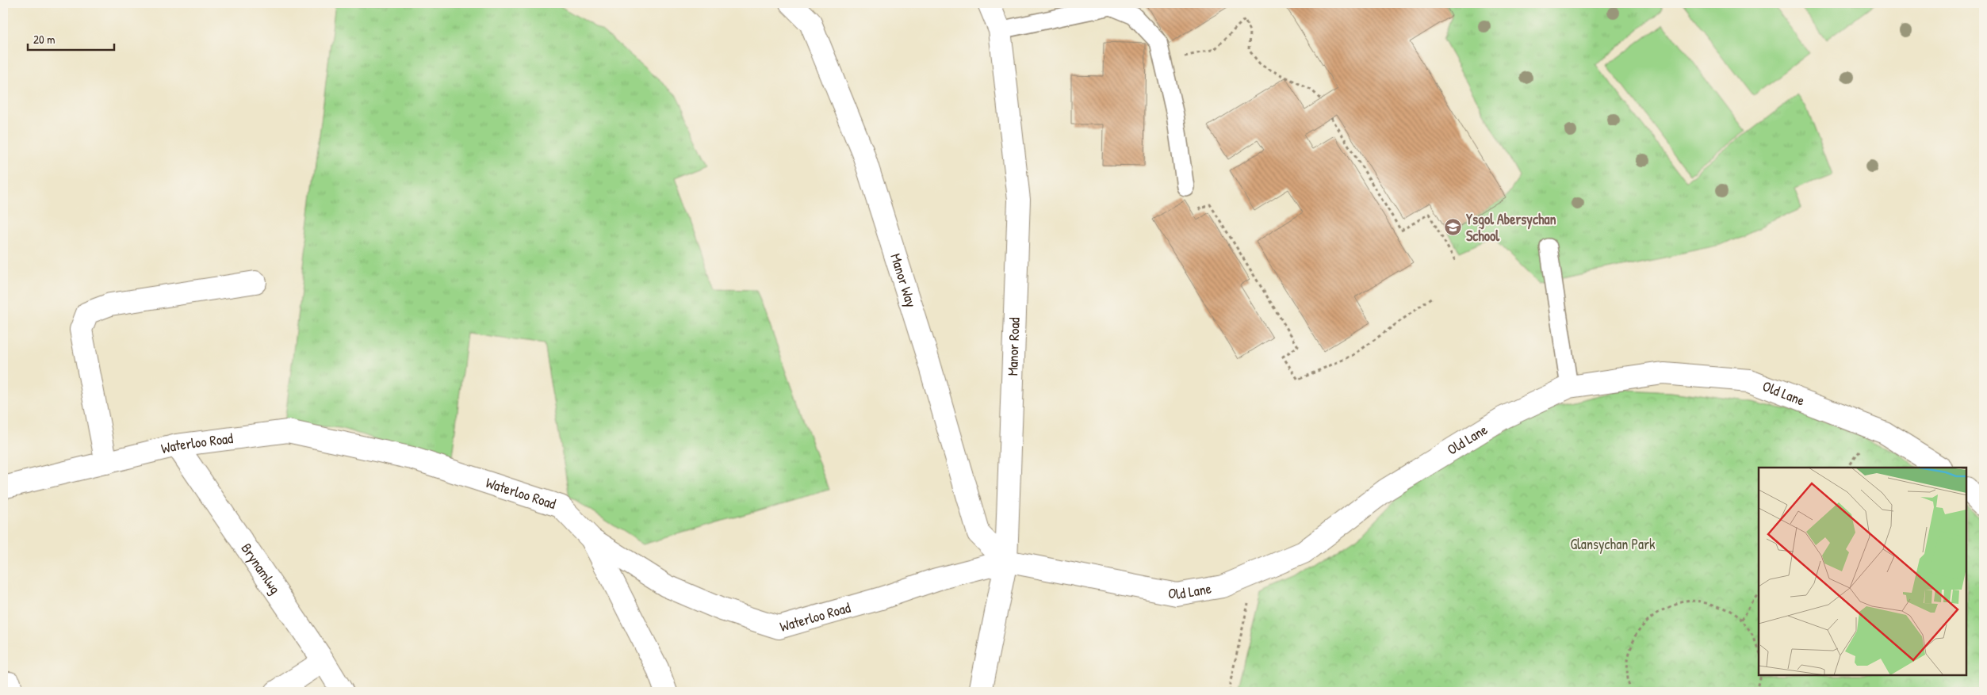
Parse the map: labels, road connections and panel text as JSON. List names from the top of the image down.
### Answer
{
  "streets": {
    "street": [
      "Manor Way",
      "Manor Road",
      "Old Lane",
      "Waterloo Road",
      "Brynamlwg"
    ]
  },
  "crossings": [
    ["Manor Way", "Manor Road"],
    ["Manor Way", "Old Lane"],
    ["Manor Way", "Waterloo Road"],
    ["Manor Road", "Old Lane"],
    ["Manor Road", "Waterloo Road"],
    ["Old Lane", "Waterloo Road"],
    ["Waterloo Road", "Brynamlwg"]
  ],
  "parks": ["Glansychan Park"],
  "places": {
    "school or university": ["Ysgol Abersychan School"]
  },
  "scale_bar": "20 m"
}
